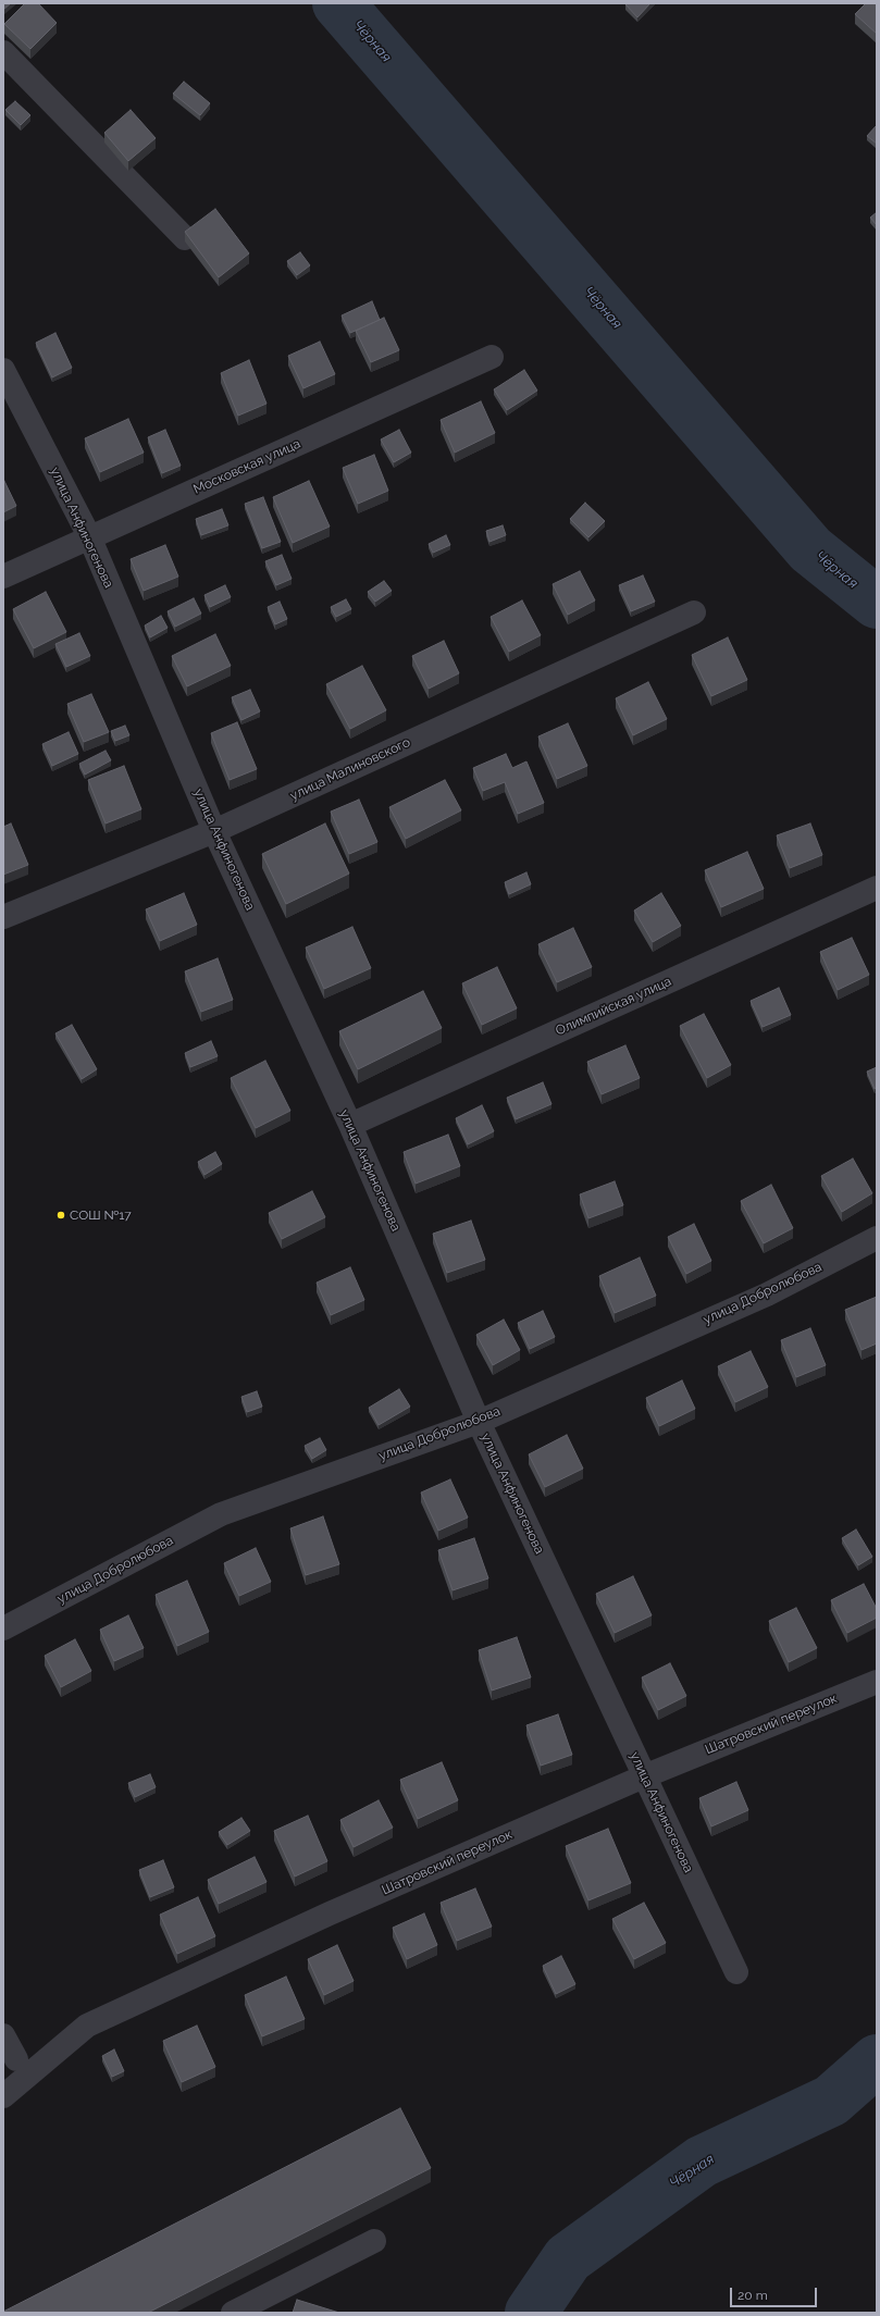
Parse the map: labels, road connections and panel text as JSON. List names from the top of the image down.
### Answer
{
  "streets": {
    "street": [
      "Московская улица",
      "улица Анфиногенова",
      "улица Малиновского",
      "Олимпийская улица",
      "улица Добролюбова",
      "Шатровский переулок"
    ]
  },
  "crossings": [
    ["Московская улица", "улица Анфиногенова"],
    ["улица Анфиногенова", "улица Малиновского"],
    ["улица Анфиногенова", "Олимпийская улица"],
    ["улица Анфиногенова", "улица Добролюбова"],
    ["улица Анфиногенова", "Шатровский переулок"]
  ],
  "water": ["Чёрная"],
  "places": ["СОШ №17"],
  "scale_bar": "20 m"
}
